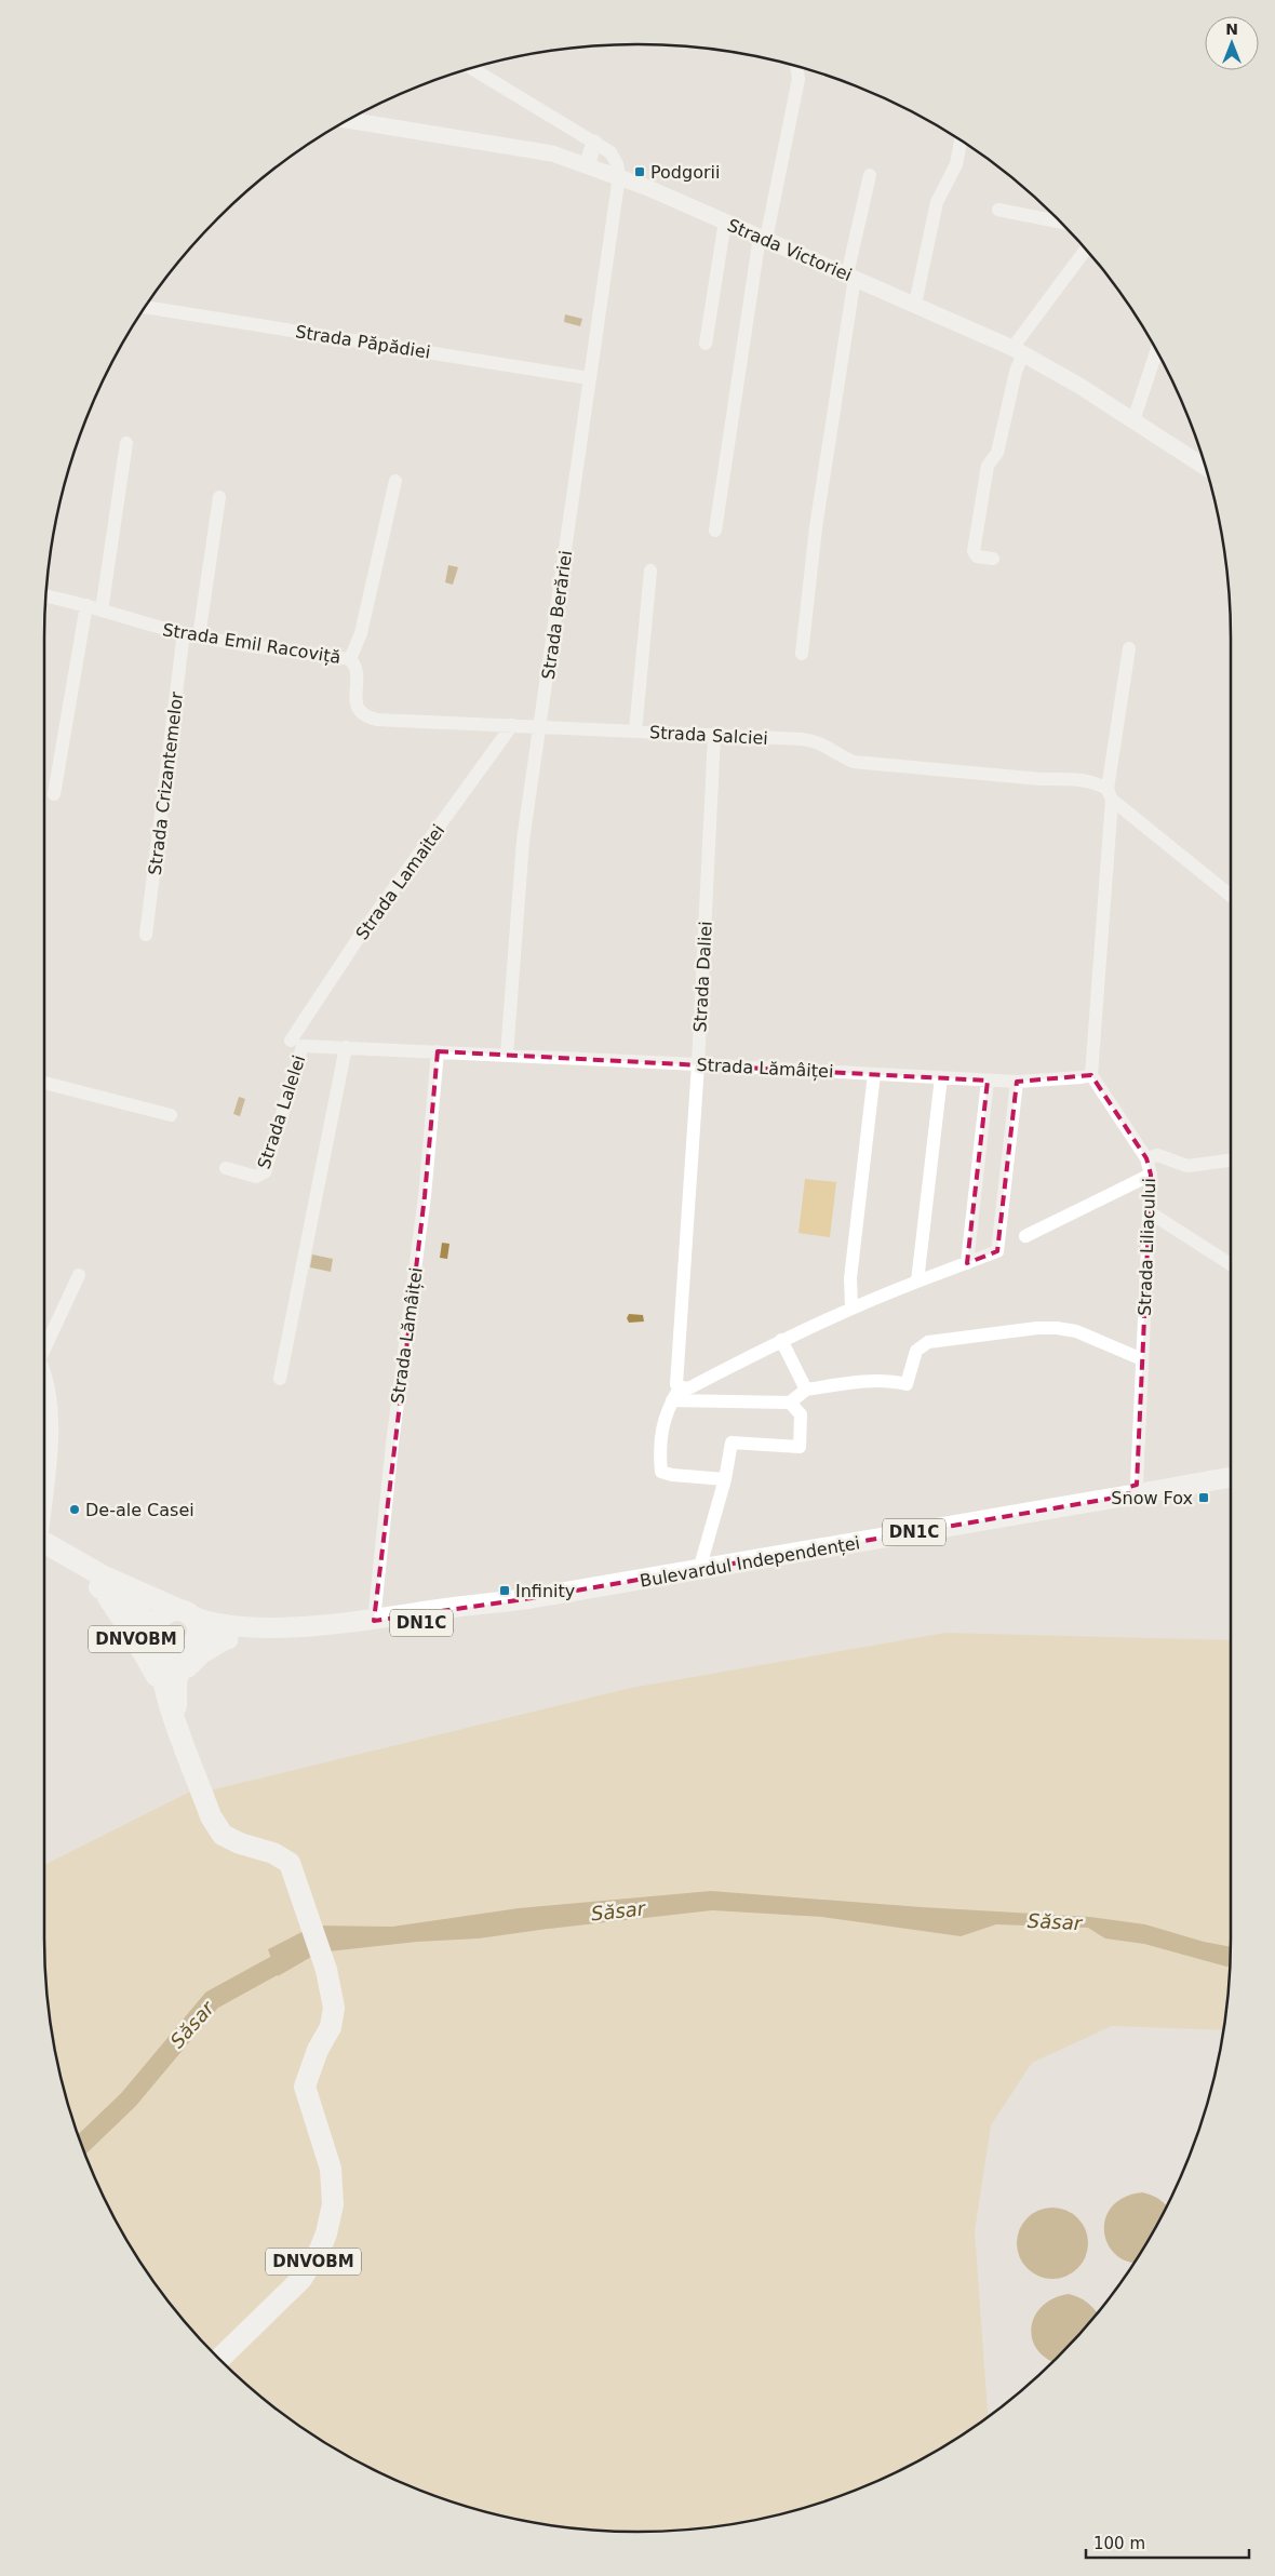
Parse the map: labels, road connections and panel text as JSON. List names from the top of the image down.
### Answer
{
  "streets": {
    "highway": ["DN1C", "Bulevardul Independenței", "DNVOBM"],
    "street": [
      "Strada Victoriei",
      "Strada Păpădiei",
      "Strada Berăriei",
      "Strada Emil Racoviță",
      "Strada Salciei",
      "Strada Crizantemelor",
      "Strada Lamaitei",
      "Strada Daliei",
      "Strada Lămâiței",
      "Strada Lalelei",
      "Strada Liliacului"
    ]
  },
  "crossings": [
    ["Strada Victoriei", "Strada Berăriei"],
    ["Strada Păpădiei", "Strada Berăriei"],
    ["Strada Berăriei", "Strada Salciei"],
    ["Strada Berăriei", "Strada Lămâiței"],
    ["Strada Emil Racoviță", "Strada Salciei"],
    ["Strada Emil Racoviță", "Strada Crizantemelor"],
    ["Strada Salciei", "Strada Lamaitei"],
    ["Strada Salciei", "Strada Daliei"],
    ["Strada Lamaitei", "Strada Lămâiței"],
    ["Strada Lamaitei", "Strada Lalelei"],
    ["Strada Daliei", "Strada Lămâiței"],
    ["Strada Lămâiței", "Strada Lalelei"],
    ["Strada Lămâiței", "Strada Liliacului"],
    ["Strada Lămâiței", "Bulevardul Independenței"],
    ["Strada Liliacului", "Bulevardul Independenței"],
    ["DN1C", "Bulevardul Independenței"],
    ["DN1C", "DNVOBM"],
    ["Bulevardul Independenței", "DNVOBM"]
  ],
  "water": ["Săsar"],
  "places": {
    "transit": ["Podgorii", "Snow Fox", "Infinity"],
    "other": ["De-ale Casei"]
  },
  "scale_bar": "100 m",
  "north": "top"
}
